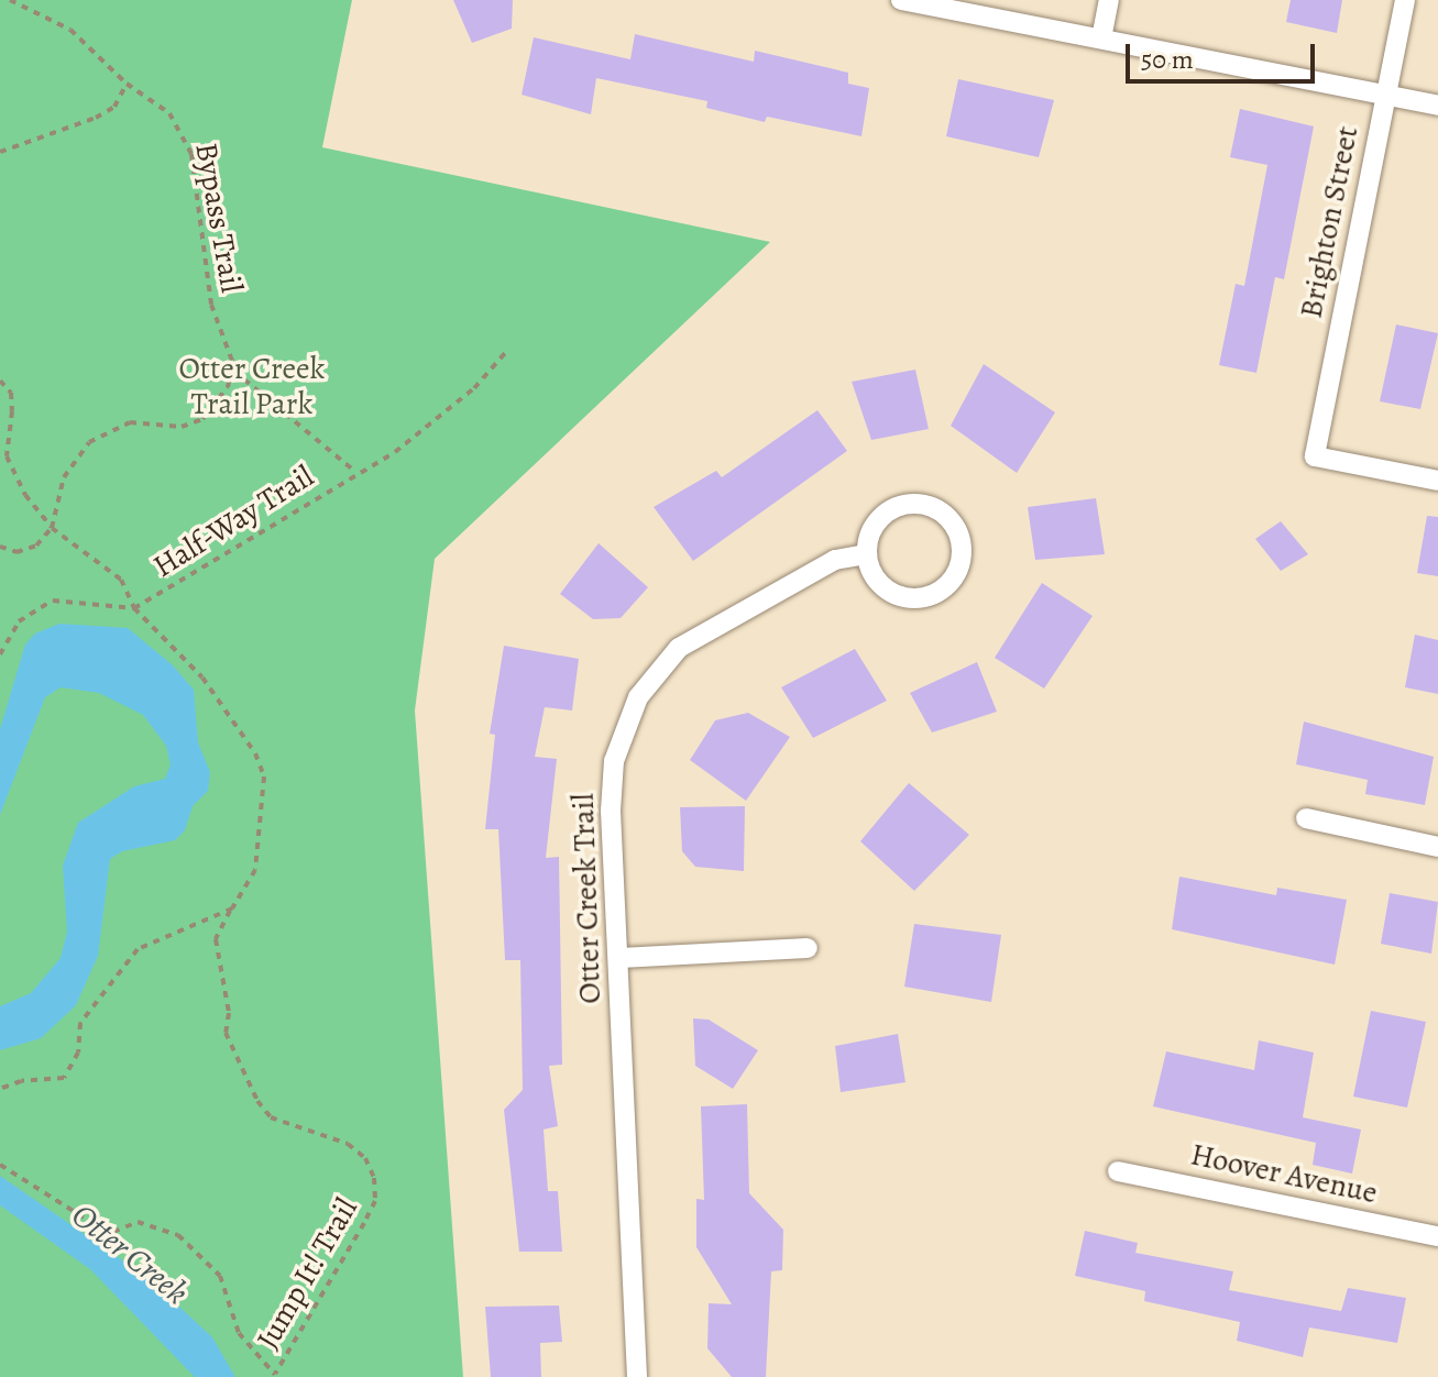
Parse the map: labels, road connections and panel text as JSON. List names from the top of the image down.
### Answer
{
  "streets": {
    "street": ["Brighton Street", "Otter Creek Trail", "Hoover Avenue"],
    "path": ["Bypass Trail", "Half-Way Trail", "Jump It! Trail"]
  },
  "crossings": [
    ["Bypass Trail", "Half-Way Trail"]
  ],
  "water": ["Otter Creek"],
  "parks": ["Otter Creek Trail Park"],
  "scale_bar": "50 m"
}
